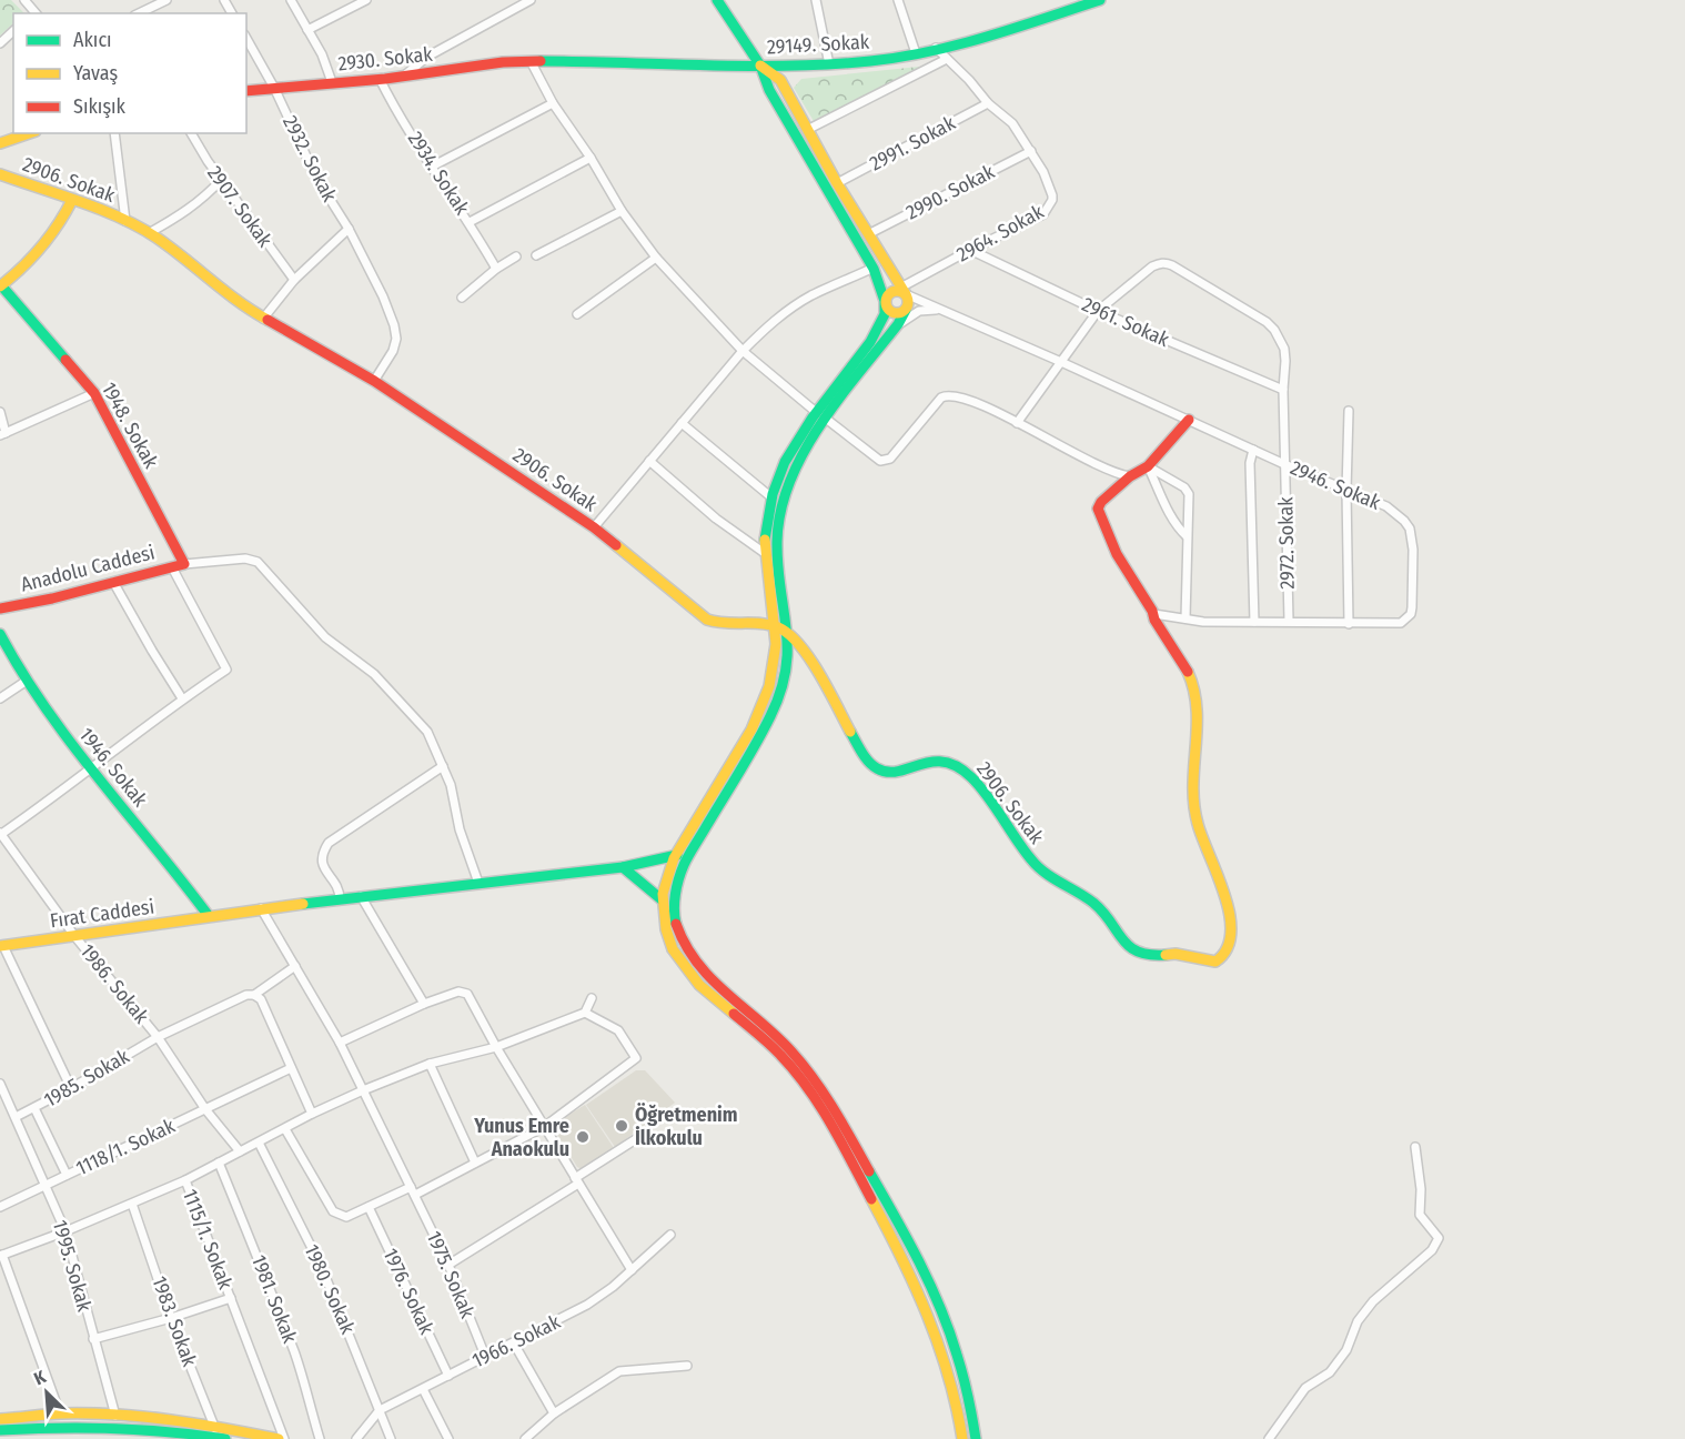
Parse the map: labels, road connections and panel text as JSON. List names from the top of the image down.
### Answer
{
  "streets": {
    "street": [
      "29149. Sokak",
      "2930. Sokak",
      "2991. Sokak",
      "2932. Sokak",
      "2934. Sokak",
      "2906. Sokak",
      "2990. Sokak",
      "2907. Sokak",
      "2964. Sokak",
      "2961. Sokak",
      "1948. Sokak",
      "2946. Sokak",
      "2972. Sokak",
      "Anadolu Caddesi",
      "1946. Sokak",
      "Fırat Caddesi",
      "1986. Sokak",
      "1985. Sokak",
      "1118/1. Sokak",
      "1115/1. Sokak",
      "1995. Sokak",
      "1975. Sokak",
      "1980. Sokak",
      "1976. Sokak",
      "1981. Sokak",
      "1983. Sokak",
      "1966. Sokak"
    ]
  },
  "crossings": [
    ["29149. Sokak", "2930. Sokak"],
    ["29149. Sokak", "2964. Sokak"],
    ["2930. Sokak", "2932. Sokak"],
    ["2930. Sokak", "2934. Sokak"],
    ["2991. Sokak", "2964. Sokak"],
    ["2932. Sokak", "2906. Sokak"],
    ["2906. Sokak", "2946. Sokak"],
    ["2990. Sokak", "2964. Sokak"],
    ["2964. Sokak", "2961. Sokak"],
    ["2964. Sokak", "2946. Sokak"],
    ["2961. Sokak", "2972. Sokak"],
    ["1948. Sokak", "Anadolu Caddesi"],
    ["2946. Sokak", "2972. Sokak"],
    ["1946. Sokak", "Fırat Caddesi"],
    ["Fırat Caddesi", "1986. Sokak"],
    ["Fırat Caddesi", "1975. Sokak"],
    ["1986. Sokak", "1985. Sokak"],
    ["1986. Sokak", "1118/1. Sokak"],
    ["1985. Sokak", "1995. Sokak"],
    ["1985. Sokak", "1975. Sokak"],
    ["1118/1. Sokak", "1995. Sokak"],
    ["1975. Sokak", "1966. Sokak"],
    ["1980. Sokak", "1966. Sokak"],
    ["1976. Sokak", "1966. Sokak"]
  ],
  "places": ["Öğretmenim İlkokulu", "Yunus Emre Anaokulu"],
  "legend": ["Akıcı", "Yavaş", "Sıkışık"],
  "north": "top left"
}
